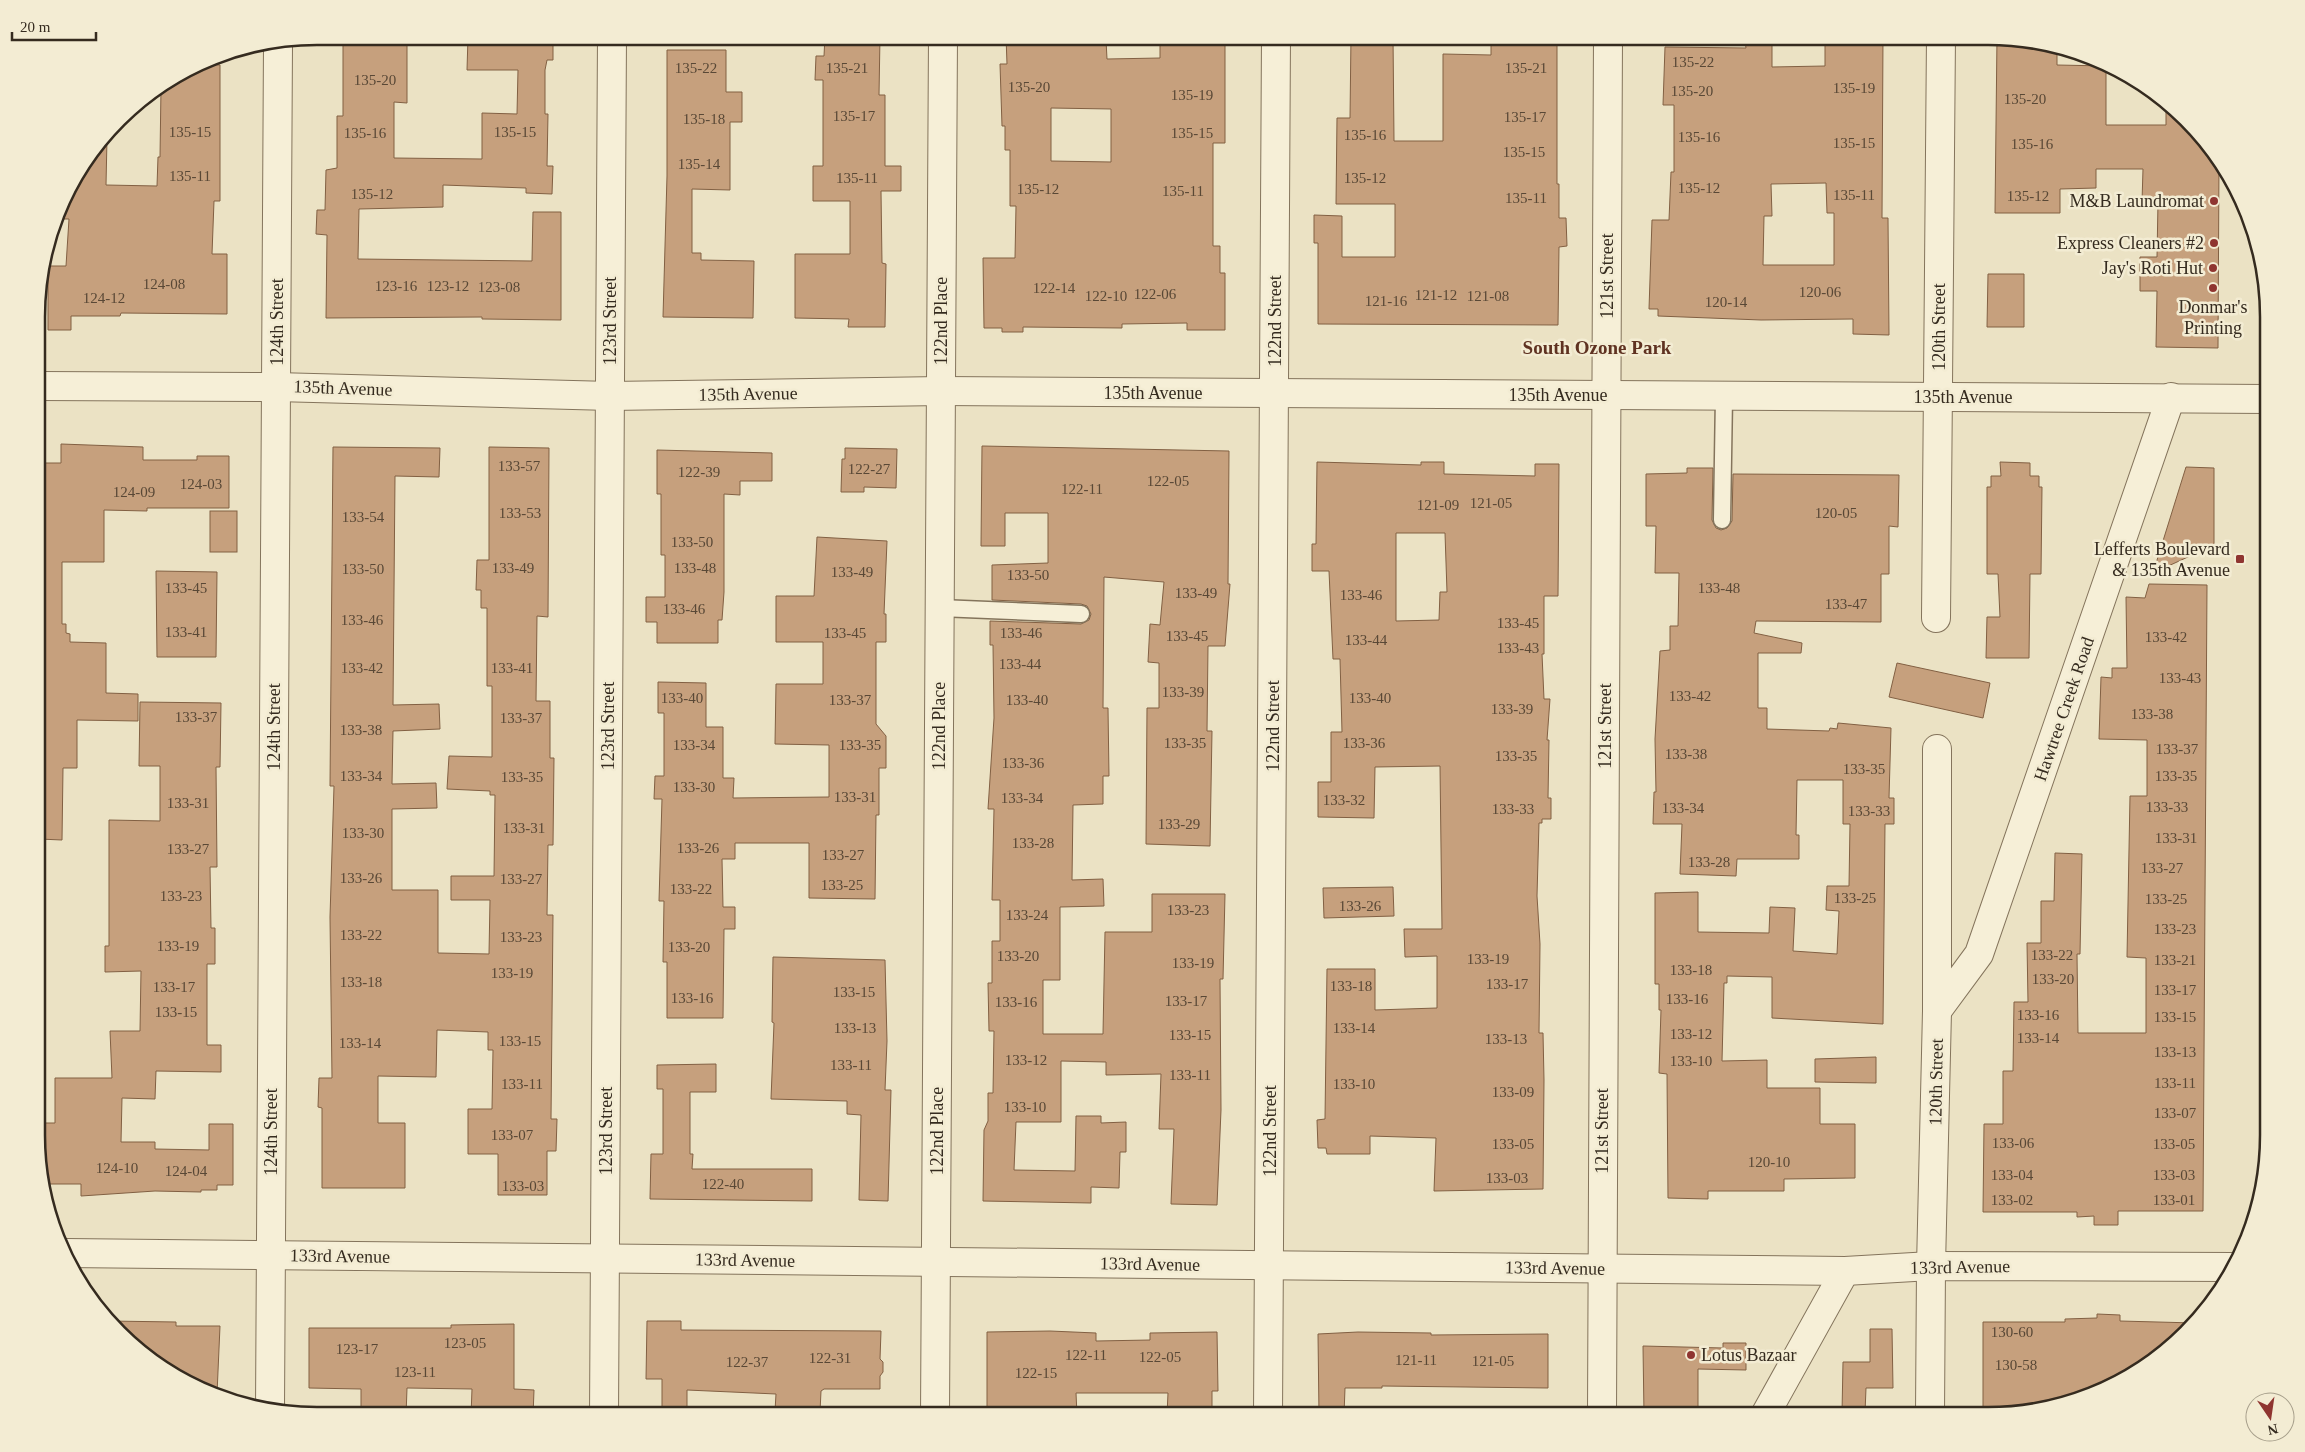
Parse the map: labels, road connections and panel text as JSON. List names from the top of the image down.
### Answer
{
  "streets": {
    "street": [
      "121st Street",
      "123rd Street",
      "122nd Place",
      "122nd Street",
      "124th Street",
      "120th Street",
      "135th Avenue",
      "Hawtree Creek Road",
      "133rd Avenue"
    ]
  },
  "crossings": [
    ["121st Street", "135th Avenue"],
    ["121st Street", "133rd Avenue"],
    ["123rd Street", "135th Avenue"],
    ["123rd Street", "133rd Avenue"],
    ["122nd Place", "135th Avenue"],
    ["122nd Place", "133rd Avenue"],
    ["122nd Street", "135th Avenue"],
    ["122nd Street", "133rd Avenue"],
    ["124th Street", "135th Avenue"],
    ["124th Street", "133rd Avenue"],
    ["120th Street", "135th Avenue"],
    ["120th Street", "Hawtree Creek Road"],
    ["120th Street", "133rd Avenue"],
    ["135th Avenue", "Hawtree Creek Road"]
  ],
  "districts": ["South Ozone Park"],
  "places": {
    "other": [
      "M&B Laundromat",
      "Express Cleaners #2",
      "Jay's Roti Hut",
      "Donmar's Printing",
      "Lotus Bazaar"
    ],
    "transit": ["Lefferts Boulevard & 135th Avenue"]
  },
  "house_numbers": [
    "135-22",
    "135-22",
    "135-21",
    "135-21",
    "135-20",
    "135-20",
    "135-19",
    "135-20",
    "135-19",
    "135-20",
    "135-17",
    "135-17",
    "135-18",
    "135-15",
    "135-15",
    "135-16",
    "135-15",
    "135-16",
    "135-16",
    "135-15",
    "135-16",
    "135-15",
    "135-14",
    "135-11",
    "135-11",
    "135-12",
    "135-12",
    "135-12",
    "135-11",
    "135-12",
    "135-11",
    "135-12",
    "135-11",
    "124-08",
    "123-16",
    "123-12",
    "123-08",
    "122-14",
    "120-06",
    "122-06",
    "121-12",
    "122-10",
    "121-08",
    "124-12",
    "121-16",
    "120-14",
    "133-57",
    "122-27",
    "122-39",
    "122-05",
    "124-03",
    "122-11",
    "124-09",
    "121-05",
    "121-09",
    "133-53",
    "120-05",
    "133-54",
    "133-50",
    "133-49",
    "133-48",
    "133-50",
    "133-49",
    "133-50",
    "133-45",
    "133-48",
    "133-49",
    "133-46",
    "133-47",
    "133-46",
    "133-46",
    "133-45",
    "133-41",
    "133-45",
    "133-46",
    "133-45",
    "133-42",
    "133-44",
    "133-43",
    "133-44",
    "133-42",
    "133-41",
    "133-43",
    "133-39",
    "133-42",
    "133-40",
    "133-40",
    "133-37",
    "133-40",
    "133-39",
    "133-38",
    "133-37",
    "133-37",
    "133-38",
    "133-35",
    "133-36",
    "133-34",
    "133-35",
    "133-37",
    "133-38",
    "133-35",
    "133-36",
    "133-35",
    "133-34",
    "133-35",
    "133-35",
    "133-30",
    "133-31",
    "133-34",
    "133-32",
    "133-31",
    "133-33",
    "133-34",
    "133-33",
    "133-33",
    "133-29",
    "133-31",
    "133-30",
    "133-31",
    "133-28",
    "133-26",
    "133-27",
    "133-27",
    "133-28",
    "133-27",
    "133-26",
    "133-27",
    "133-25",
    "133-22",
    "133-23",
    "133-25",
    "133-25",
    "133-26",
    "133-23",
    "133-24",
    "133-23",
    "133-22",
    "133-23",
    "133-19",
    "133-20",
    "133-22",
    "133-20",
    "133-19",
    "133-21",
    "133-19",
    "133-18",
    "133-19",
    "133-20",
    "133-18",
    "133-17",
    "133-18",
    "133-17",
    "133-17",
    "133-15",
    "133-16",
    "133-16",
    "133-17",
    "133-16",
    "133-15",
    "133-16",
    "133-15",
    "133-13",
    "133-14",
    "133-12",
    "133-15",
    "133-14",
    "133-13",
    "133-15",
    "133-14",
    "133-13",
    "133-12",
    "133-10",
    "133-11",
    "133-11",
    "133-11",
    "133-11",
    "133-10",
    "133-09",
    "133-10",
    "133-07",
    "133-07",
    "133-06",
    "133-05",
    "133-05",
    "120-10",
    "124-10",
    "124-04",
    "133-04",
    "133-03",
    "133-03",
    "122-40",
    "133-03",
    "133-02",
    "133-01",
    "130-60",
    "123-05",
    "123-17",
    "122-11",
    "122-05",
    "122-31",
    "121-11",
    "121-05",
    "122-37",
    "130-58",
    "123-11",
    "122-15"
  ],
  "scale_bar": "20 m",
  "north": "bottom"
}
